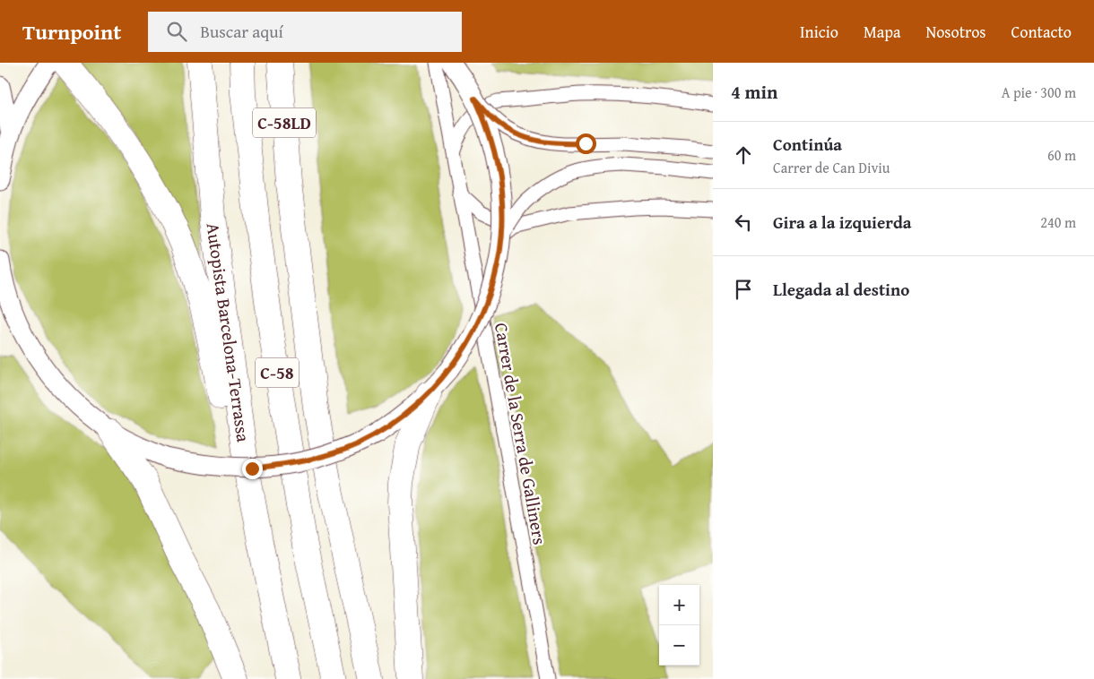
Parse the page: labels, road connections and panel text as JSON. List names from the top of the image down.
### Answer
{
  "streets": {
    "highway": ["C-58LD", "Autopista Barcelona-Terrassa", "C-58"],
    "street": ["Carrer de la Serra de Galliners"]
  },
  "page": {
    "header": "Turnpoint",
    "search": "Buscar aquí",
    "nav": [
      "Inicio",
      "Mapa",
      "Nosotros",
      "Contacto"
    ],
    "heading": ["4 min", "A pie · 300 m"],
    "list": [
      ["Continúa", "Carrer de Can Diviu", "60 m"],
      ["Gira a la izquierda", "240 m"],
      "Llegada al destino"
    ],
    "map_buttons": ["+", "−"]
  }
}
